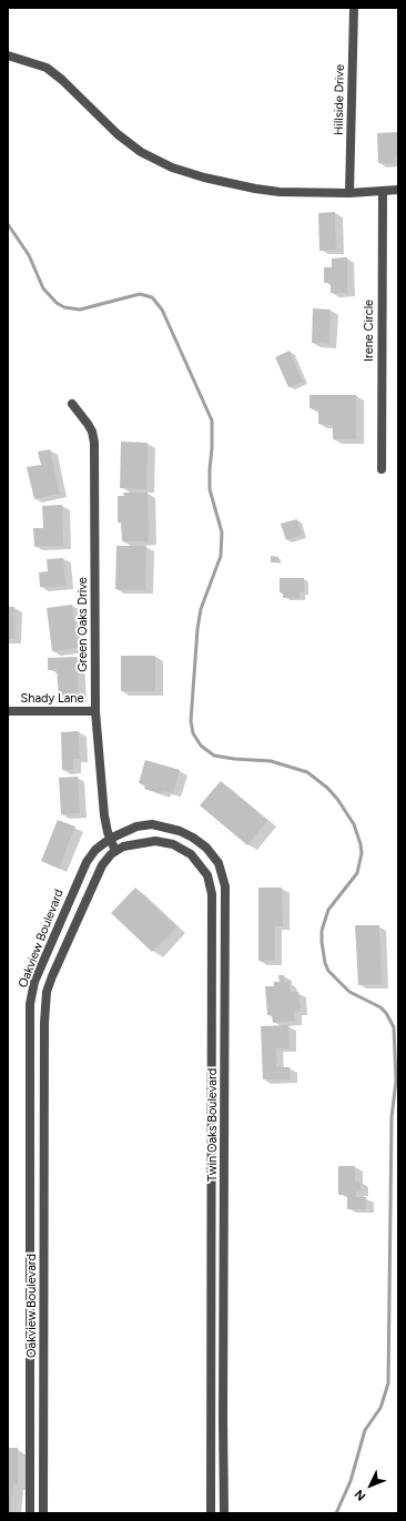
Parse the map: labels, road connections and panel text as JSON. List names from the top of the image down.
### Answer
{
  "streets": {
    "street": [
      "Hillside Drive",
      "Irene Circle",
      "Green Oaks Drive",
      "Shady Lane",
      "Oakview Boulevard",
      "Twin Oaks Boulevard"
    ]
  },
  "crossings": [
    ["Green Oaks Drive", "Shady Lane"],
    ["Green Oaks Drive", "Oakview Boulevard"],
    ["Green Oaks Drive", "Twin Oaks Boulevard"],
    ["Oakview Boulevard", "Twin Oaks Boulevard"]
  ],
  "north": "bottom left"
}
